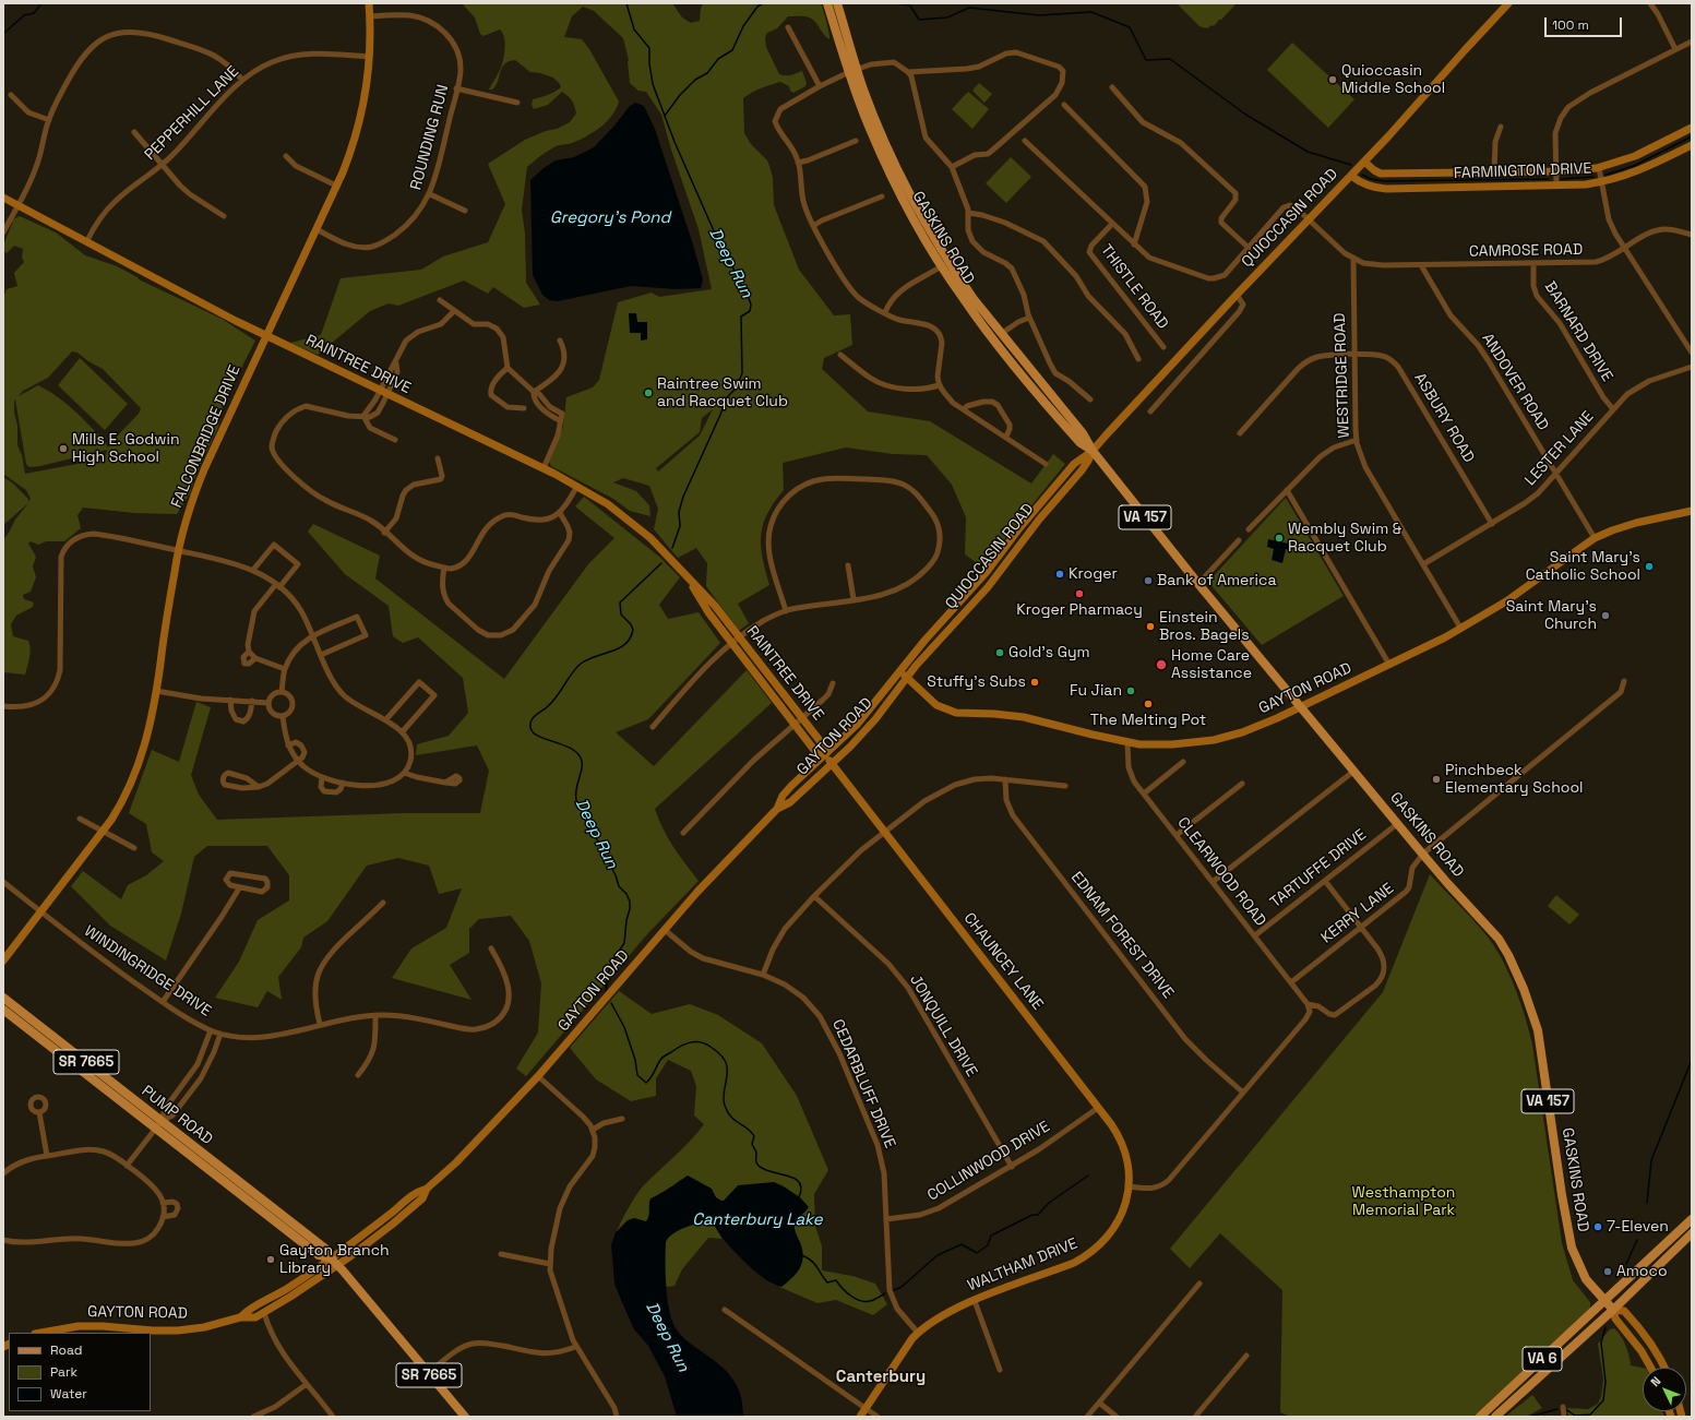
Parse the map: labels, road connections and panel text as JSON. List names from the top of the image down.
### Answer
{
  "streets": {
    "main road": [
      "GASKINS ROAD",
      "VA 157",
      "SR 7665",
      "PUMP ROAD",
      "VA 6"
    ],
    "street": [
      "PEPPERHILL LANE",
      "ROUNDING RUN",
      "FARMINGTON DRIVE",
      "QUIOCCASIN ROAD",
      "CAMROSE ROAD",
      "THISTLE ROAD",
      "BARNARD DRIVE",
      "RAINTREE DRIVE",
      "WESTRIDGE ROAD",
      "ANDOVER ROAD",
      "ASBURY ROAD",
      "FALCONBRIDGE DRIVE",
      "LESTER LANE",
      "GAYTON ROAD",
      "TARTUFFE DRIVE",
      "CLEARWOOD ROAD",
      "KERRY LANE",
      "EDNAM FOREST DRIVE",
      "CHAUNCEY LANE",
      "WINDINGRIDGE DRIVE",
      "JONQUILL DRIVE",
      "CEDARBLUFF DRIVE",
      "COLLINWOOD DRIVE",
      "WALTHAM DRIVE"
    ]
  },
  "crossings": [
    ["PEPPERHILL LANE", "RAINTREE DRIVE"],
    ["PEPPERHILL LANE", "FALCONBRIDGE DRIVE"],
    ["ROUNDING RUN", "FALCONBRIDGE DRIVE"],
    ["FARMINGTON DRIVE", "QUIOCCASIN ROAD"],
    ["QUIOCCASIN ROAD", "GASKINS ROAD"],
    ["QUIOCCASIN ROAD", "GAYTON ROAD"],
    ["GASKINS ROAD", "VA 157"],
    ["GASKINS ROAD", "GAYTON ROAD"],
    ["GASKINS ROAD", "TARTUFFE DRIVE"],
    ["GASKINS ROAD", "KERRY LANE"],
    ["GASKINS ROAD", "VA 6"],
    ["CAMROSE ROAD", "BARNARD DRIVE"],
    ["CAMROSE ROAD", "WESTRIDGE ROAD"],
    ["CAMROSE ROAD", "ANDOVER ROAD"],
    ["BARNARD DRIVE", "LESTER LANE"],
    ["RAINTREE DRIVE", "FALCONBRIDGE DRIVE"],
    ["RAINTREE DRIVE", "GAYTON ROAD"],
    ["RAINTREE DRIVE", "CHAUNCEY LANE"],
    ["WESTRIDGE ROAD", "ASBURY ROAD"],
    ["WESTRIDGE ROAD", "LESTER LANE"],
    ["WESTRIDGE ROAD", "GAYTON ROAD"],
    ["ANDOVER ROAD", "LESTER LANE"],
    ["ANDOVER ROAD", "GAYTON ROAD"],
    ["ASBURY ROAD", "LESTER LANE"],
    ["FALCONBRIDGE DRIVE", "WINDINGRIDGE DRIVE"],
    ["VA 157", "VA 6"],
    ["GAYTON ROAD", "CLEARWOOD ROAD"],
    ["GAYTON ROAD", "CHAUNCEY LANE"],
    ["GAYTON ROAD", "CEDARBLUFF DRIVE"],
    ["GAYTON ROAD", "PUMP ROAD"],
    ["TARTUFFE DRIVE", "CLEARWOOD ROAD"],
    ["CLEARWOOD ROAD", "KERRY LANE"],
    ["CLEARWOOD ROAD", "EDNAM FOREST DRIVE"],
    ["CHAUNCEY LANE", "COLLINWOOD DRIVE"],
    ["CHAUNCEY LANE", "WALTHAM DRIVE"],
    ["JONQUILL DRIVE", "COLLINWOOD DRIVE"],
    ["CEDARBLUFF DRIVE", "COLLINWOOD DRIVE"],
    ["CEDARBLUFF DRIVE", "WALTHAM DRIVE"]
  ],
  "districts": ["Canterbury"],
  "water": ["Gregory's Pond", "Deep Run", "Canterbury Lake"],
  "parks": ["Westhampton Memorial Park"],
  "places": [
    "Quioccasin Middle School",
    "Raintree Swim and Racquet Club",
    "Mills E. Godwin High School",
    "Wembly Swim & Racquet Club",
    "Saint Mary's Catholic School",
    "Kroger",
    "Bank of America",
    "Kroger Pharmacy",
    "Saint Mary's Church",
    "Einstein Bros. Bagels",
    "Gold's Gym",
    "Home Care Assistance",
    "Stuffy's Subs",
    "Fu Jian",
    "The Melting Pot",
    "Pinchbeck Elementary School",
    "7-Eleven",
    "Gayton Branch Library",
    "Amoco"
  ],
  "legend": ["Road", "Park", "Water"],
  "scale_bar": "100 m",
  "north": "top left"
}
